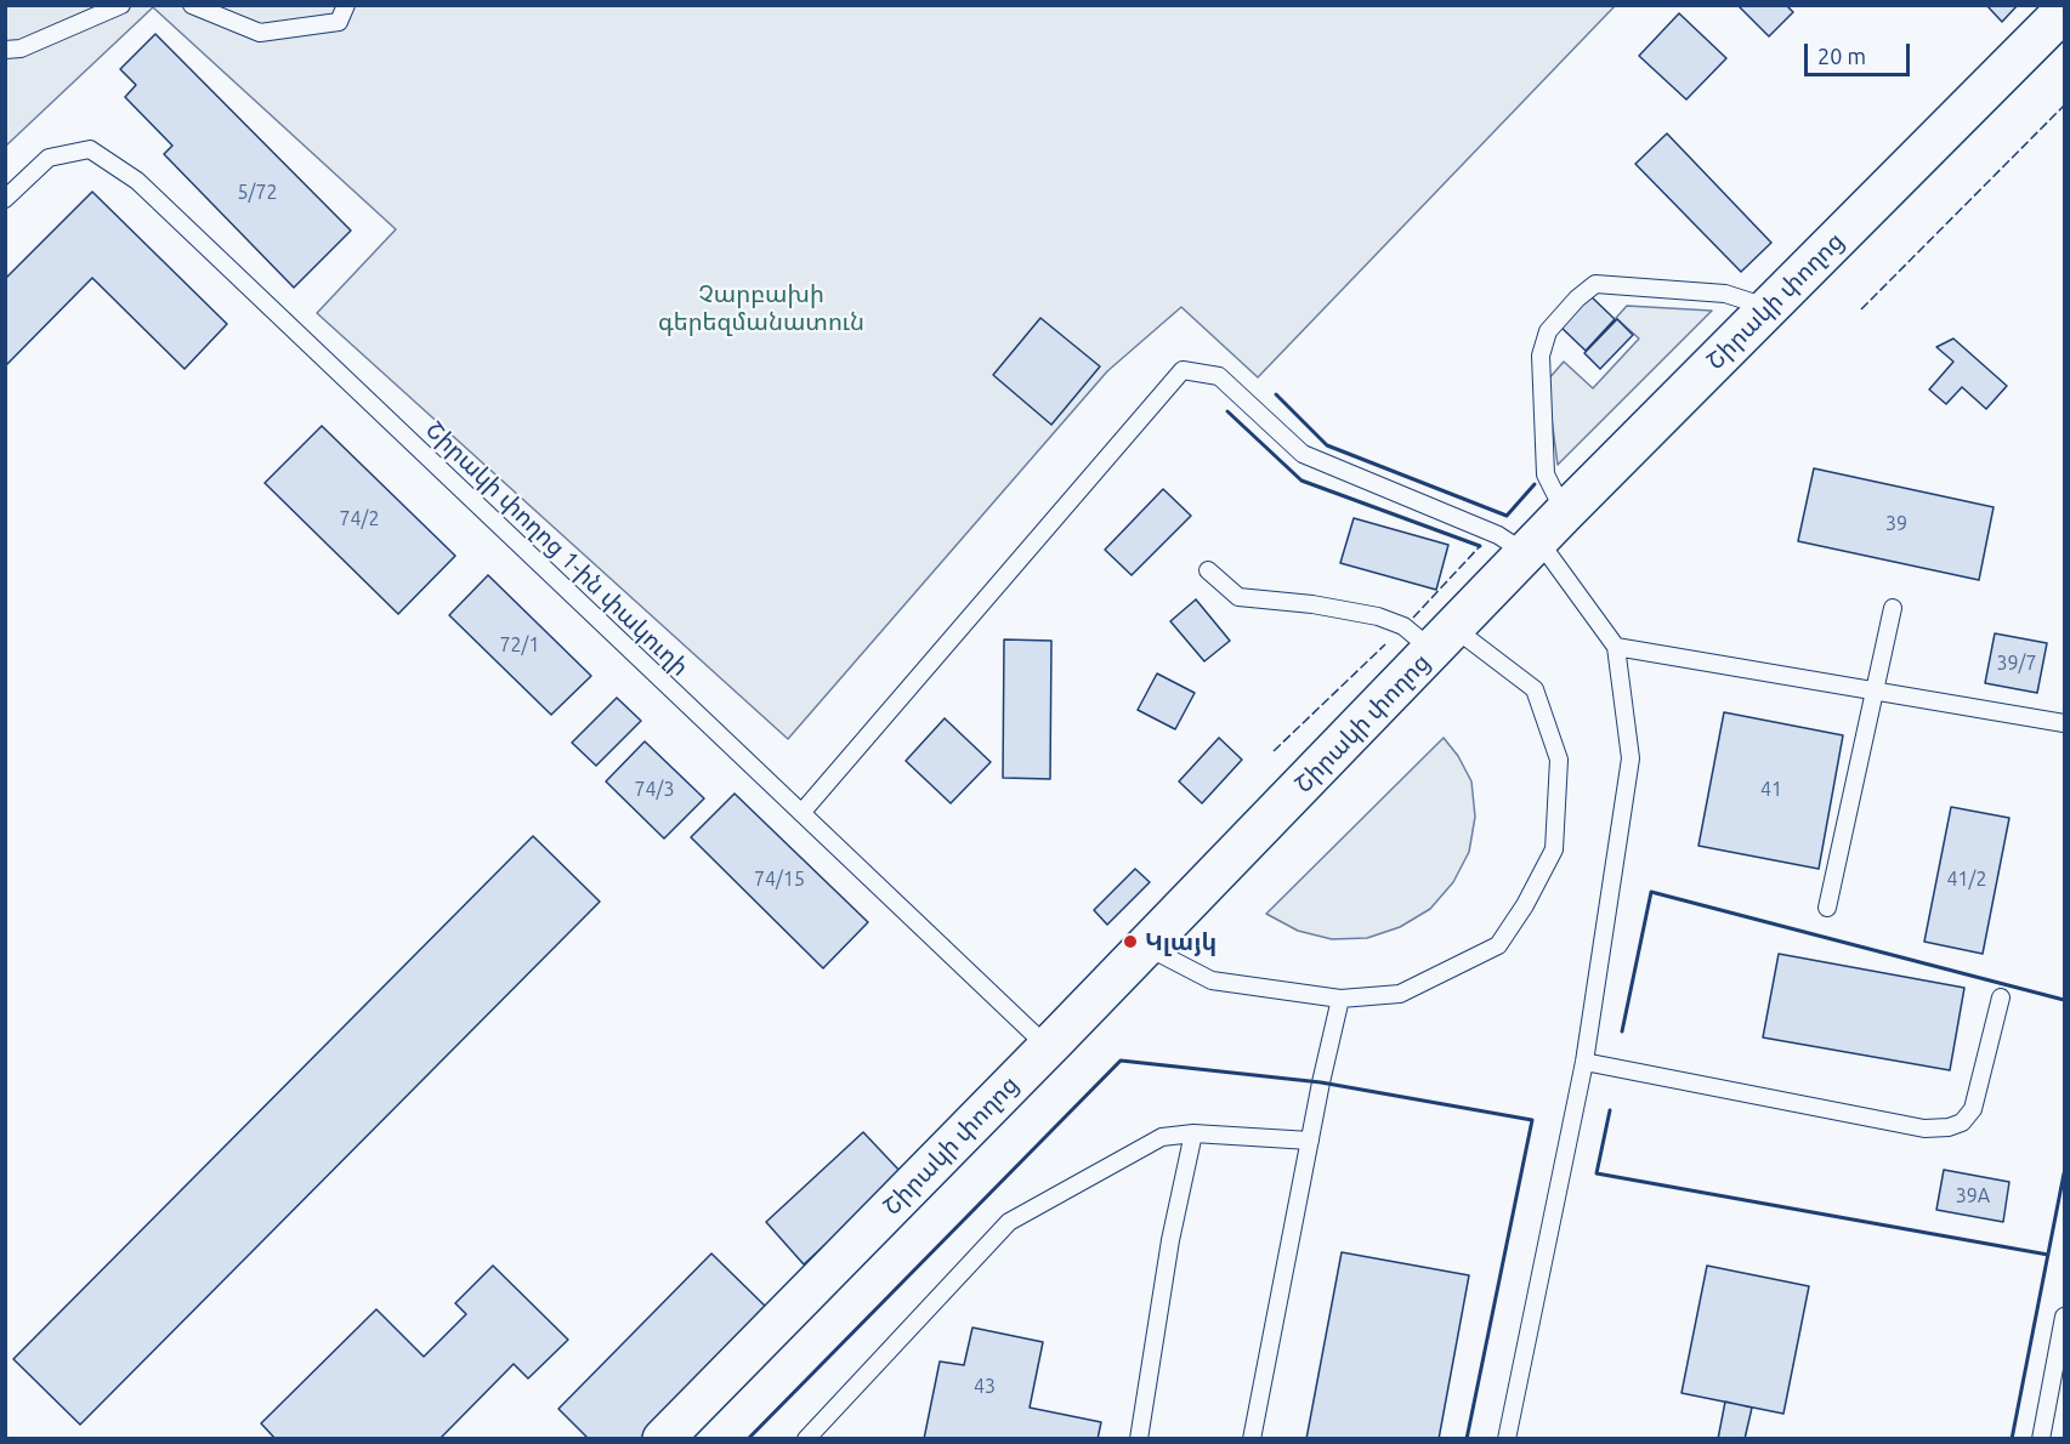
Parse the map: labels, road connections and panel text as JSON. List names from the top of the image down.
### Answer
{
  "streets": {
    "main road": ["Շիրակի փողոց"],
    "lane": ["Շիրակի փողոց 1-ին փակուղի"]
  },
  "crossings": [
    ["Շիրակի փողոց", "Շիրակի փողոց 1-ին փակուղի"]
  ],
  "parks": ["Չարբախի գերեզմանատուն"],
  "places": ["Կլայկ"],
  "house_numbers": [
    "5/72",
    "74/2",
    "39",
    "72/1",
    "39/7",
    "74/3",
    "41",
    "74/15",
    "41/2",
    "39A",
    "43"
  ],
  "scale_bar": "20 m"
}
